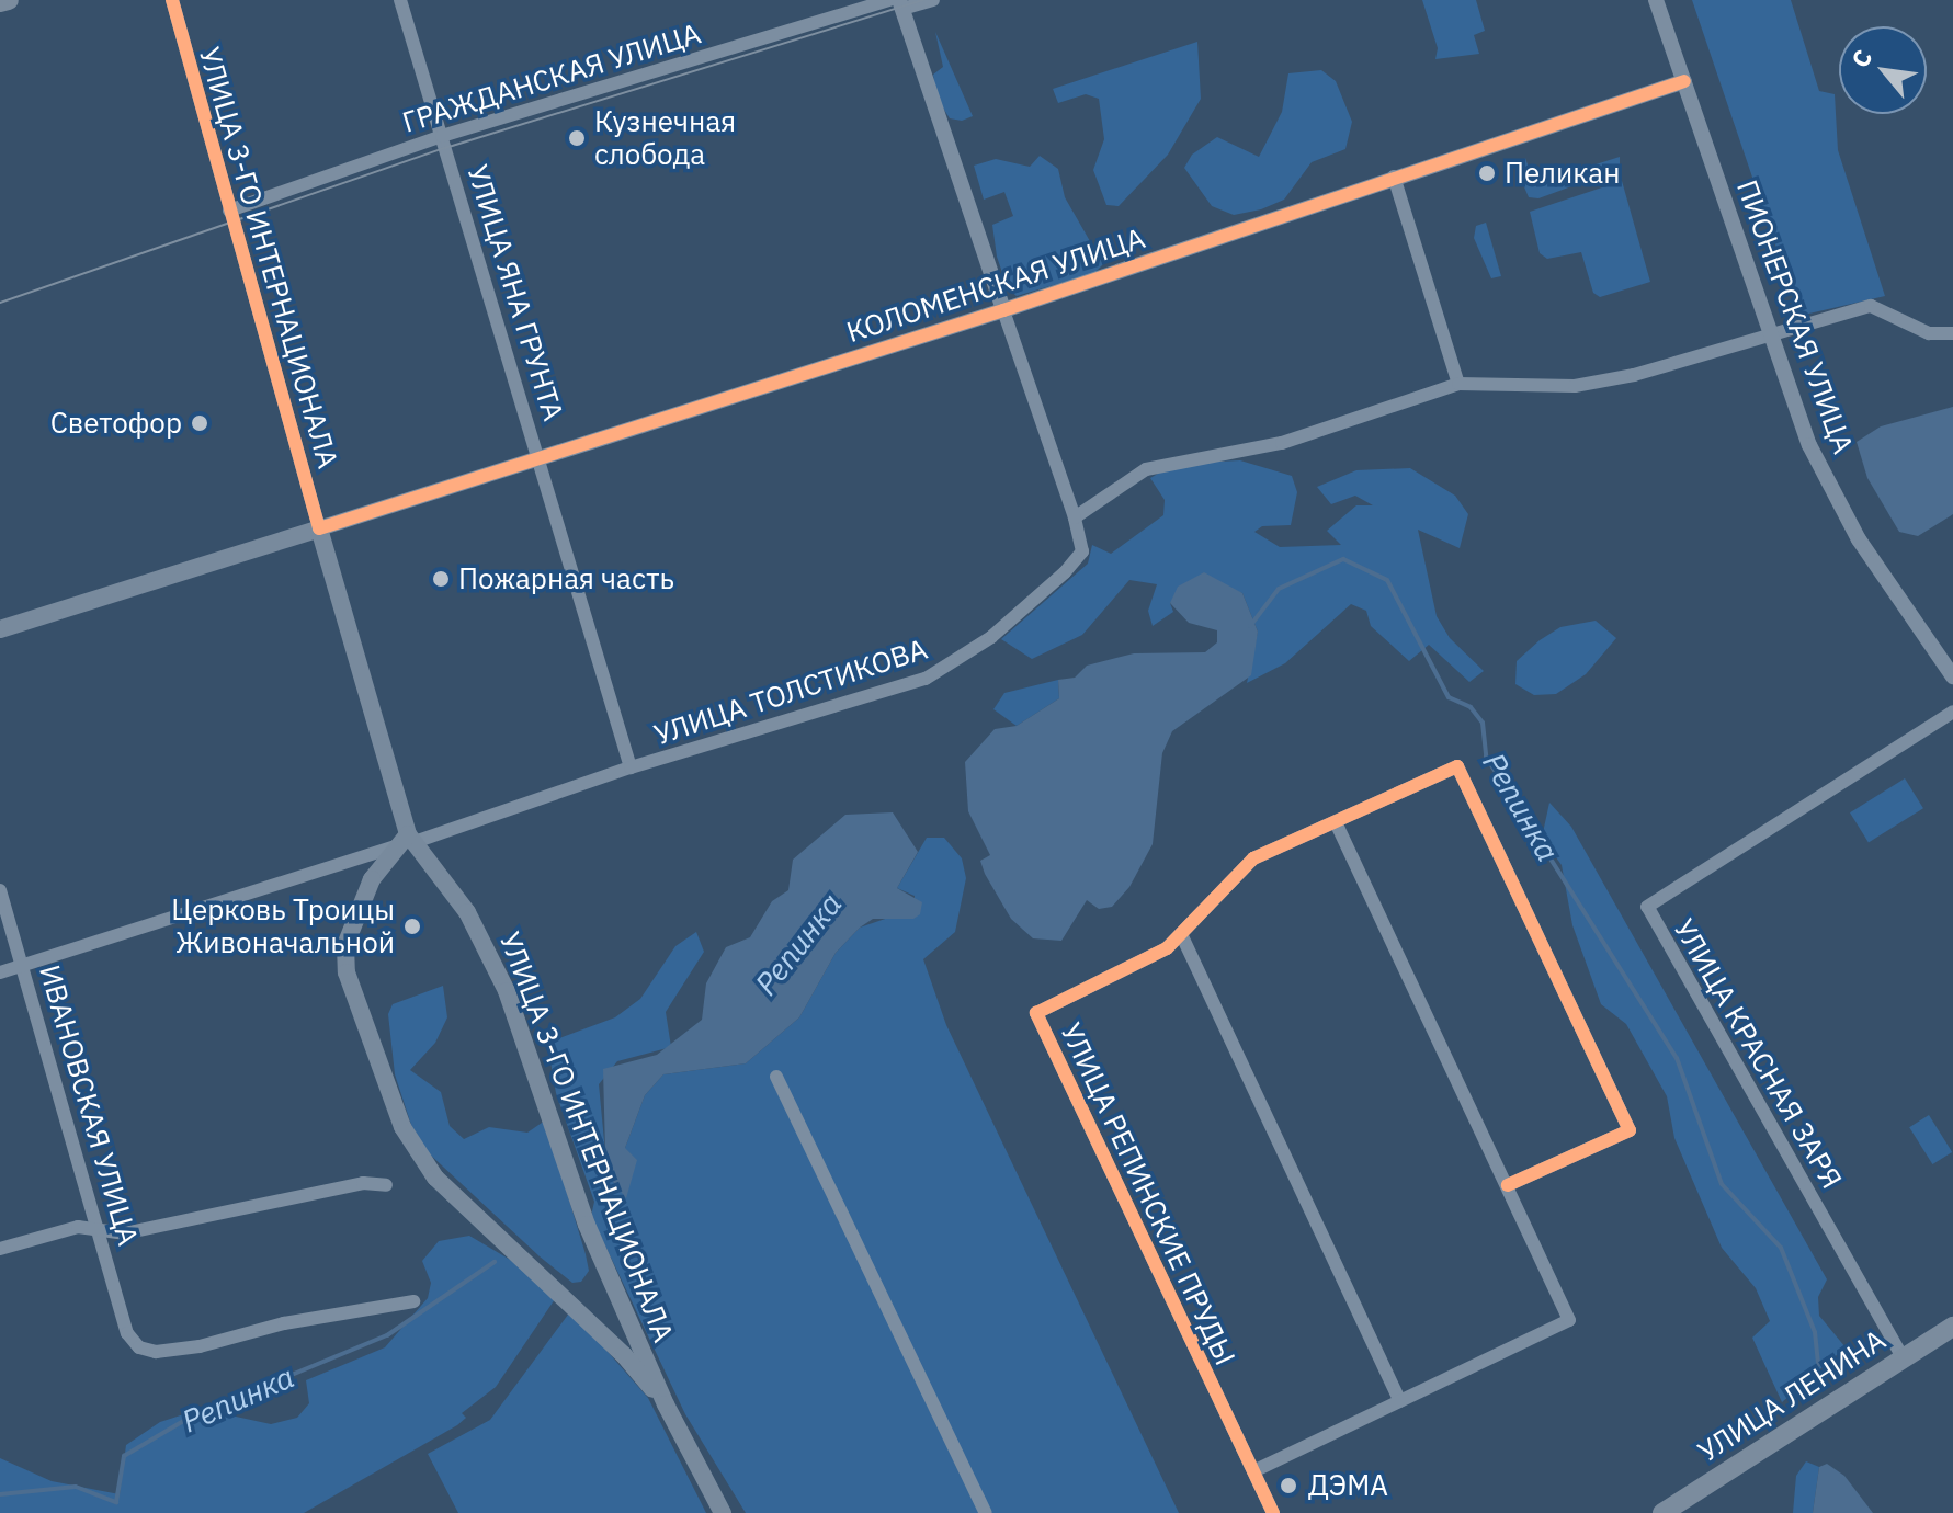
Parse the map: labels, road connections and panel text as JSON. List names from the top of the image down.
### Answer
{
  "streets": {
    "main road": ["УЛИЦА 3-ГО ИНТЕРНАЦИОНАЛА", "КОЛОМЕНСКАЯ УЛИЦА", "УЛИЦА ЛЕНИНА"],
    "street": [
      "ГРАЖДАНСКАЯ УЛИЦА",
      "УЛИЦА ЯНА ГРУНТА",
      "ПИОНЕРСКАЯ УЛИЦА",
      "УЛИЦА ТОЛСТИКОВА",
      "УЛИЦА КРАСНАЯ ЗАРЯ",
      "ИВАНОВСКАЯ УЛИЦА",
      "УЛИЦА РЕПИНСКИЕ ПРУДЫ"
    ]
  },
  "crossings": [
    ["ГРАЖДАНСКАЯ УЛИЦА", "УЛИЦА 3-ГО ИНТЕРНАЦИОНАЛА"],
    ["ГРАЖДАНСКАЯ УЛИЦА", "УЛИЦА ЯНА ГРУНТА"],
    ["УЛИЦА 3-ГО ИНТЕРНАЦИОНАЛА", "КОЛОМЕНСКАЯ УЛИЦА"],
    ["УЛИЦА 3-ГО ИНТЕРНАЦИОНАЛА", "УЛИЦА ТОЛСТИКОВА"],
    ["КОЛОМЕНСКАЯ УЛИЦА", "УЛИЦА ЯНА ГРУНТА"],
    ["КОЛОМЕНСКАЯ УЛИЦА", "ПИОНЕРСКАЯ УЛИЦА"],
    ["КОЛОМЕНСКАЯ УЛИЦА", "УЛИЦА ТОЛСТИКОВА"],
    ["УЛИЦА ЯНА ГРУНТА", "УЛИЦА ТОЛСТИКОВА"],
    ["УЛИЦА КРАСНАЯ ЗАРЯ", "УЛИЦА ЛЕНИНА"]
  ],
  "water": ["Репинка"],
  "places": [
    "Кузнечная слобода",
    "Пеликан",
    "Светофор",
    "Пожарная часть",
    "Церковь Троицы Живоначальной",
    "ДЭМА"
  ],
  "north": "top left"
}
